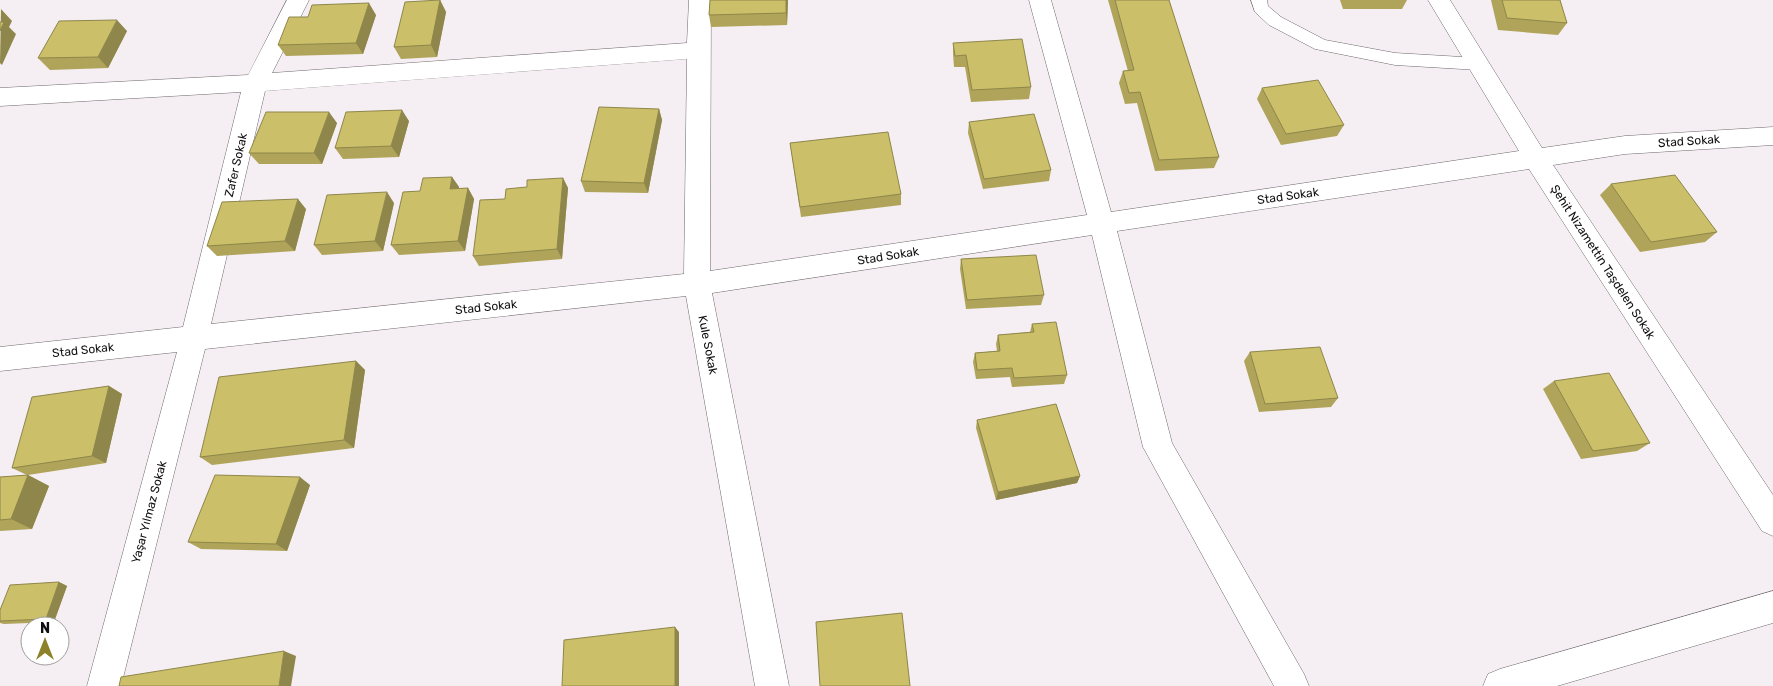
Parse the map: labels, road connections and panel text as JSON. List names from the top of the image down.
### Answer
{
  "streets": {
    "street": [
      "Stad Sokak",
      "Zafer Sokak",
      "Şehit Nizamettin Taşdelen Sokak",
      "Kule Sokak",
      "Yaşar Yılmaz Sokak"
    ]
  },
  "crossings": [
    ["Stad Sokak", "Zafer Sokak"],
    ["Stad Sokak", "Şehit Nizamettin Taşdelen Sokak"],
    ["Stad Sokak", "Kule Sokak"],
    ["Stad Sokak", "Yaşar Yılmaz Sokak"],
    ["Zafer Sokak", "Yaşar Yılmaz Sokak"]
  ],
  "north": "top"
}
